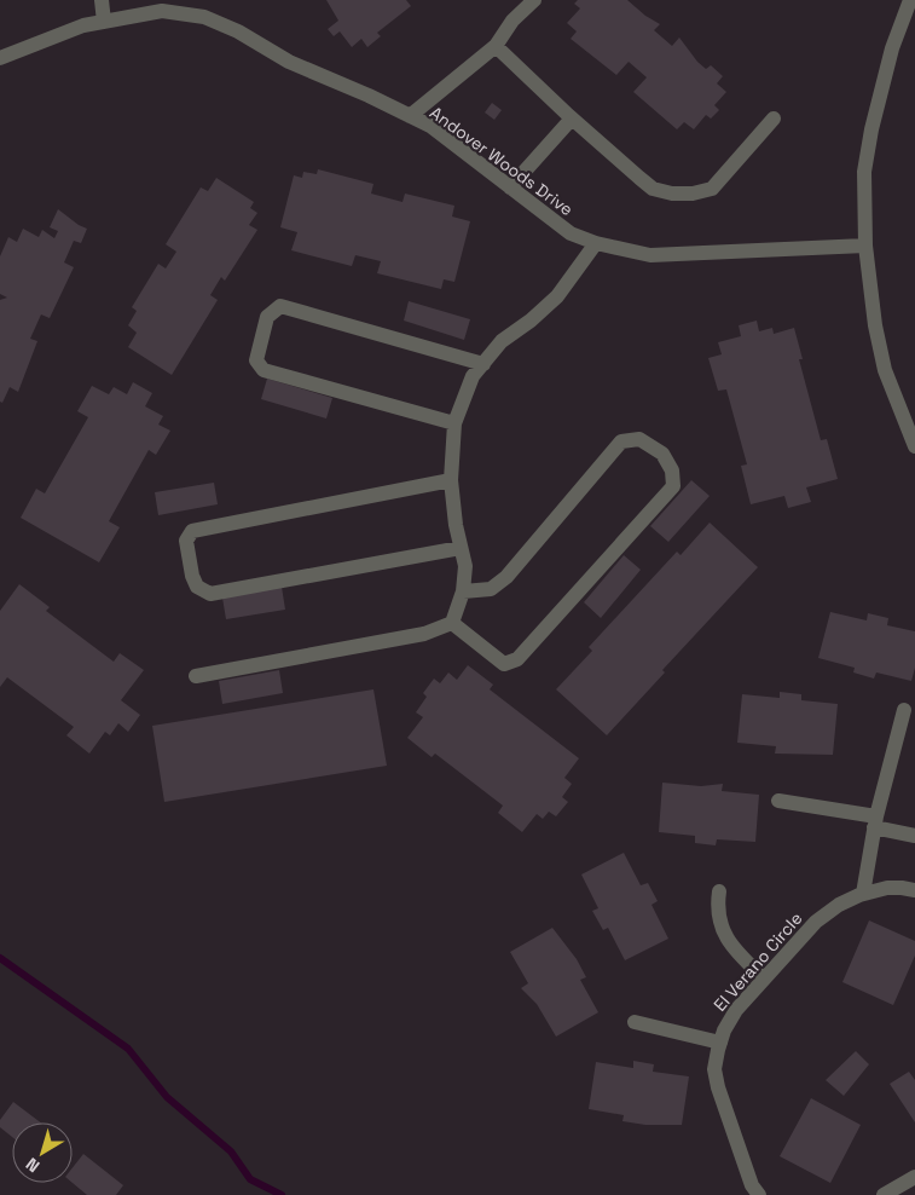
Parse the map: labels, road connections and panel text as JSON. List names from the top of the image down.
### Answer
{
  "streets": {
    "street": ["Andover Woods Drive", "El Verano Circle"]
  },
  "north": "bottom left"
}
